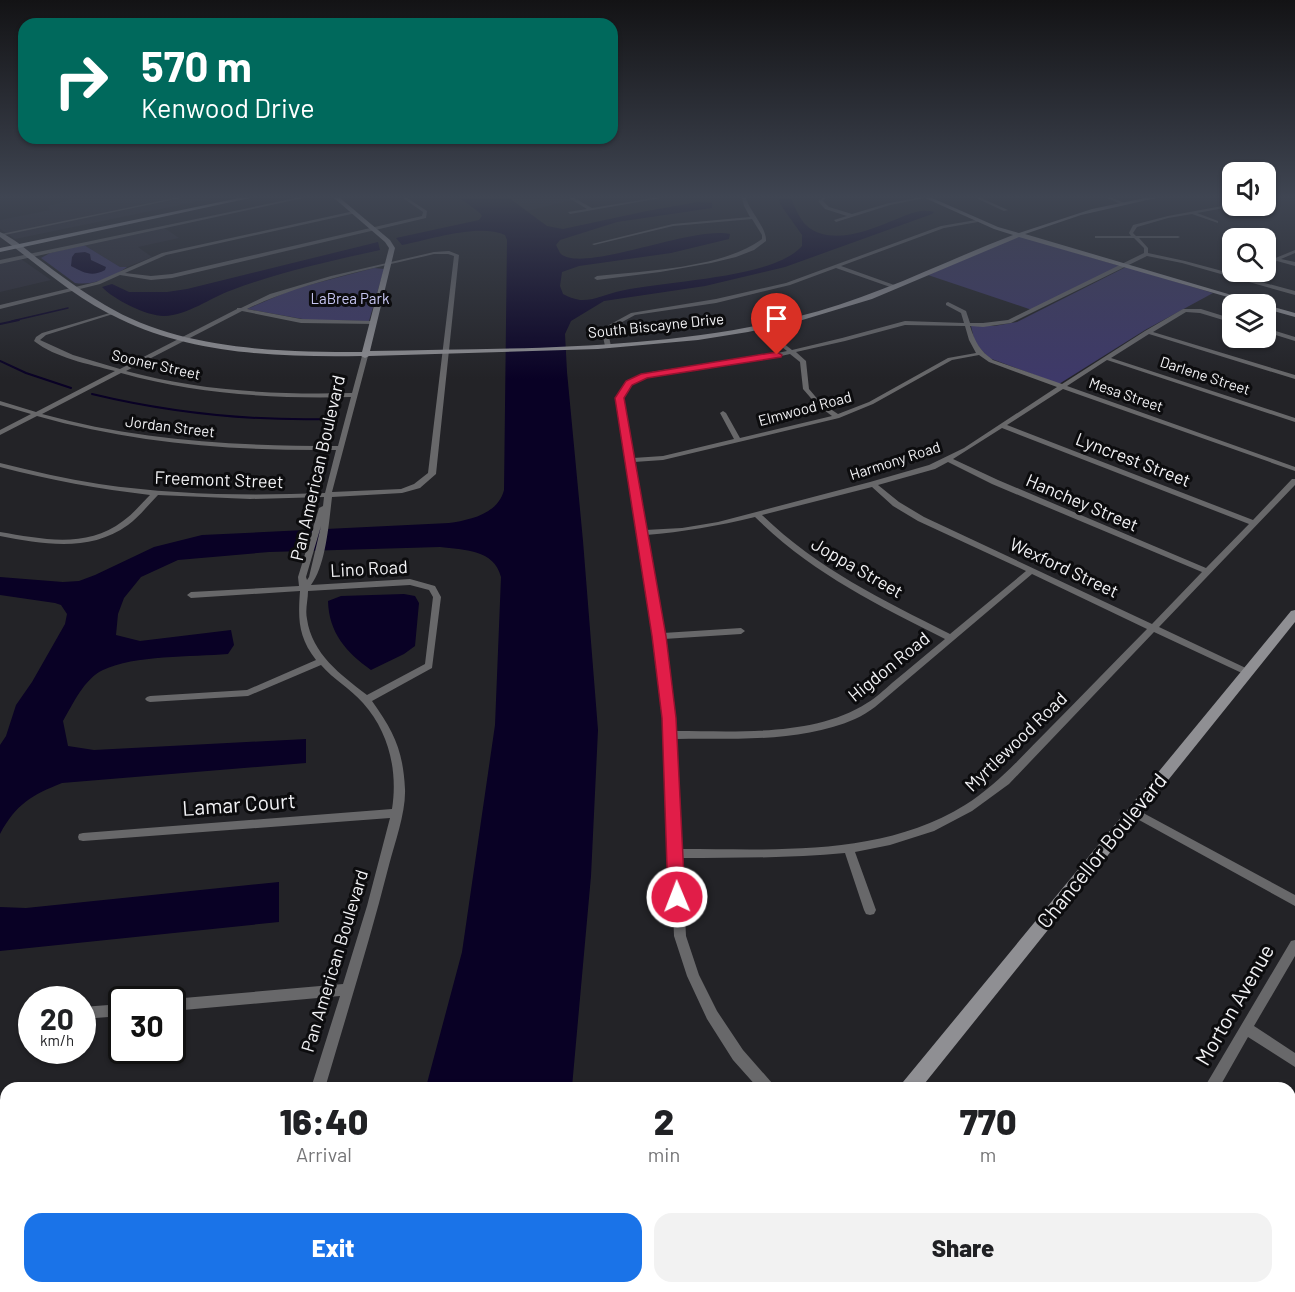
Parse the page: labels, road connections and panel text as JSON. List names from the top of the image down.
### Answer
{
  "streets": {
    "street": [
      "South Biscayne Drive",
      "Sooner Street",
      "Darlene Street",
      "Mesa Street",
      "Elmwood Road",
      "Jordan Street",
      "Lyncrest Street",
      "Harmony Road",
      "Pan American Boulevard",
      "Freemont Street",
      "Hanchey Street",
      "Joppa Street",
      "Wexford Street",
      "Lino Road",
      "Higdon Road",
      "Myrtlewood Road",
      "Lamar Court",
      "Chancellor Boulevard",
      "Morton Avenue"
    ]
  },
  "crossings": [
    ["South Biscayne Drive", "Sooner Street"],
    ["South Biscayne Drive", "Pan American Boulevard"],
    ["South Biscayne Drive", "Freemont Street"],
    ["Sooner Street", "Pan American Boulevard"],
    ["Darlene Street", "Harmony Road"],
    ["Mesa Street", "Elmwood Road"],
    ["Mesa Street", "Harmony Road"],
    ["Jordan Street", "Pan American Boulevard"],
    ["Lyncrest Street", "Harmony Road"],
    ["Lyncrest Street", "Myrtlewood Road"],
    ["Harmony Road", "Hanchey Street"],
    ["Harmony Road", "Joppa Street"],
    ["Harmony Road", "Wexford Street"],
    ["Pan American Boulevard", "Freemont Street"],
    ["Pan American Boulevard", "Lino Road"],
    ["Pan American Boulevard", "Lamar Court"],
    ["Hanchey Street", "Myrtlewood Road"],
    ["Joppa Street", "Higdon Road"],
    ["Wexford Street", "Higdon Road"],
    ["Wexford Street", "Myrtlewood Road"],
    ["Wexford Street", "Chancellor Boulevard"]
  ],
  "parks": ["LaBrea Park"],
  "page": {
    "turn": ["570 m", "Kenwood Drive"],
    "speed": "20 km/h",
    "limit": "30",
    "eta": [
      "16:40",
      "Arrival",
      "2",
      "min",
      "770",
      "m"
    ],
    "buttons": ["Exit", "Share"]
  }
}
